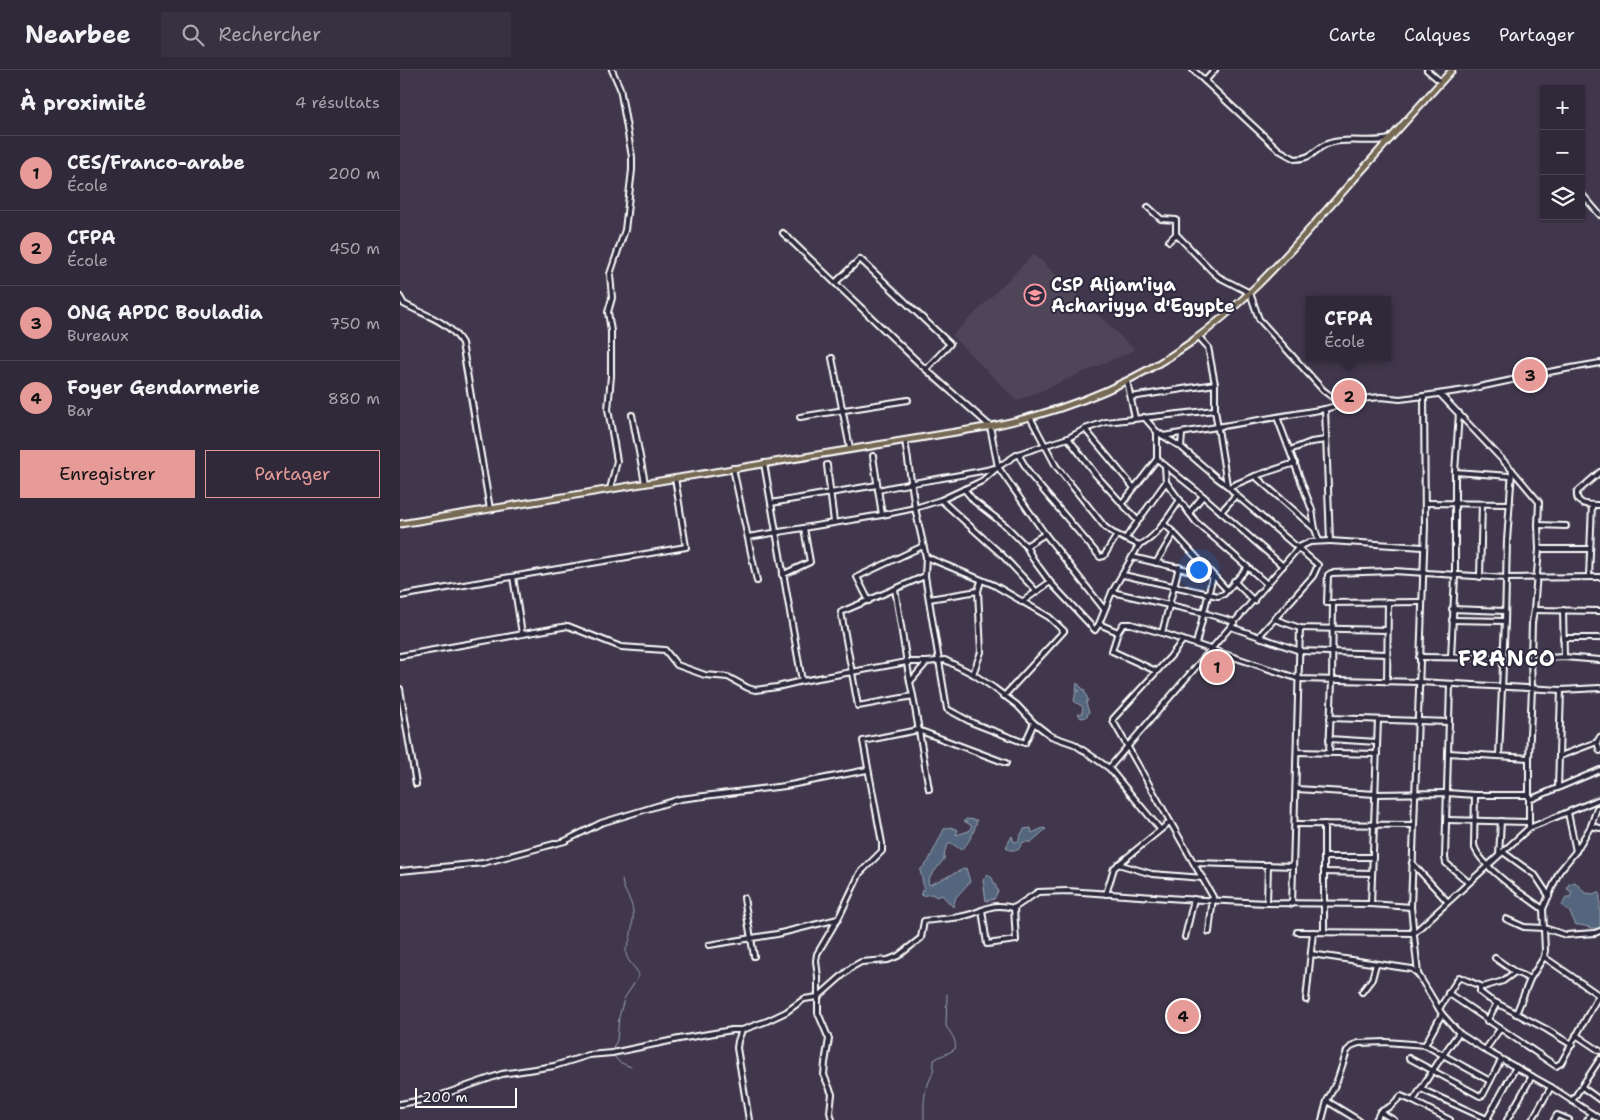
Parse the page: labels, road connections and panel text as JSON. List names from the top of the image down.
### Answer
{
  "districts": ["FRANCO"],
  "places": {
    "school or university": ["CSP Aljam'iya Achariyya d'Egypte"]
  },
  "scale_bar": "200 m",
  "page": {
    "header": "Nearbee",
    "search": "Rechercher",
    "nav": ["Carte", "Calques", "Partager"],
    "heading": ["À proximité", "4 résultats"],
    "map_buttons": ["+", "−"],
    "list": [
      {
        "mark": "1",
        "name": "CES/Franco-arabe",
        "note": "École",
        "value": "200 m"
      },
      {
        "mark": "2",
        "name": "CFPA",
        "note": "École",
        "value": "450 m"
      },
      {
        "mark": "3",
        "name": "ONG APDC Bouladia",
        "note": "Bureaux",
        "value": "750 m"
      },
      {
        "mark": "4",
        "name": "Foyer Gendarmerie",
        "note": "Bar",
        "value": "880 m"
      }
    ],
    "popup": ["CFPA", "École"],
    "pins": [
      "3",
      "2",
      "1",
      "4"
    ],
    "buttons": ["Enregistrer", "Partager"],
    "scale": "200 m"
  }
}
